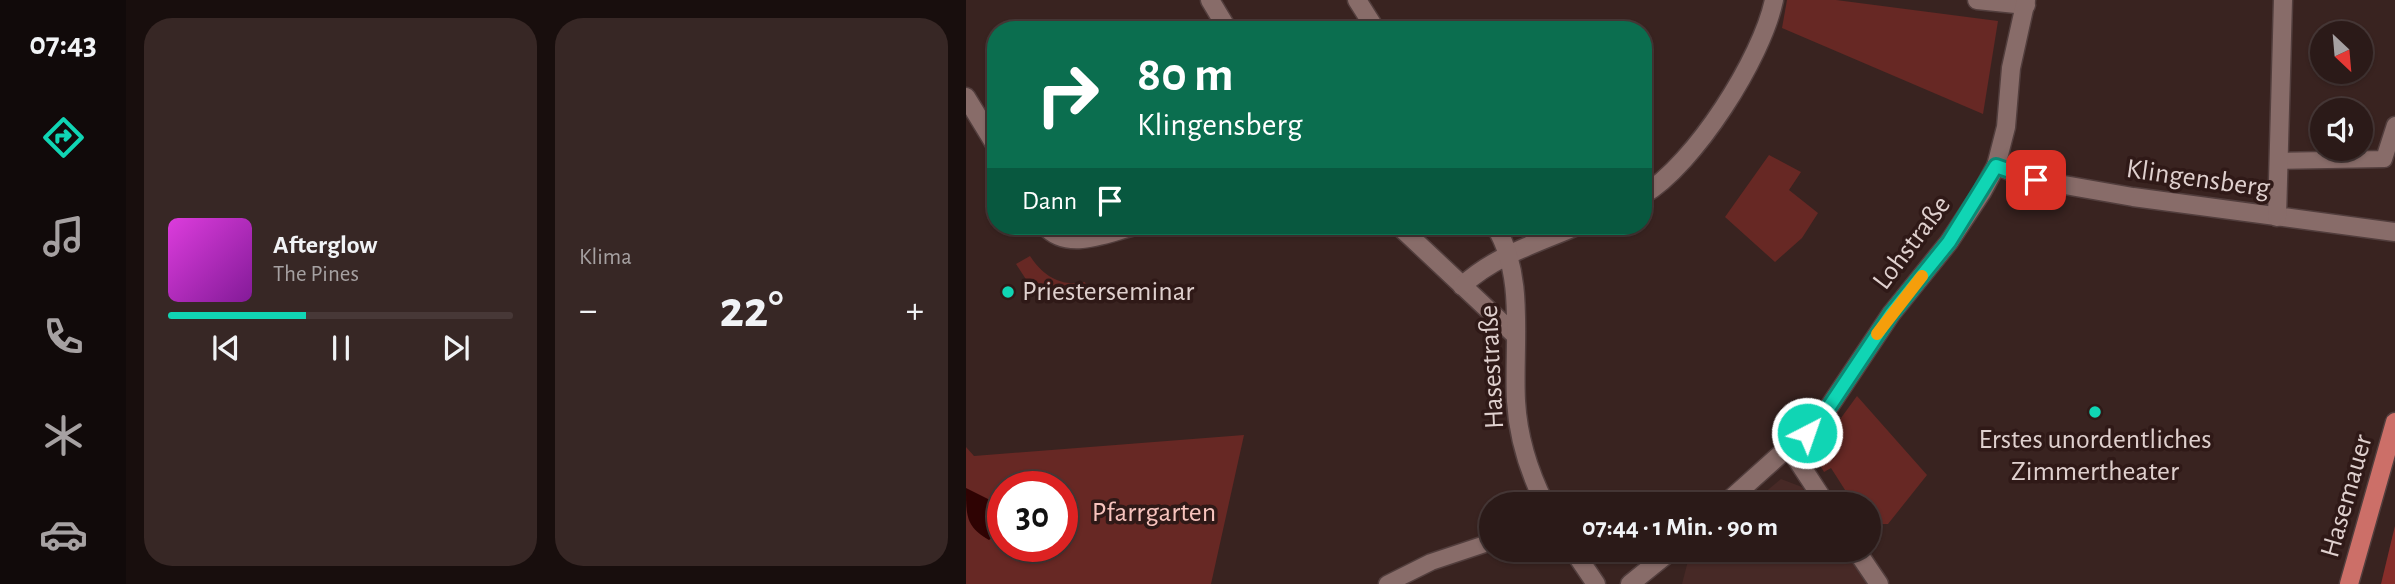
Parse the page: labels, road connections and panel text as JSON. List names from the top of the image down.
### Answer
{
  "streets": {
    "main road": ["Hasemauer"],
    "street": ["Klingensberg", "Lohstraße", "Hasestraße"]
  },
  "crossings": [
    ["Klingensberg", "Lohstraße"]
  ],
  "parks": ["Pfarrgarten"],
  "places": ["Priesterseminar", "Erstes unordentliches Zimmertheater"],
  "north": "bottom right",
  "page": {
    "tabs": "07:43",
    "tile": "Klima",
    "turn": ["80 m", "Klingensberg"],
    "then": "Dann",
    "song": ["Afterglow", "The Pines"],
    "heat": ["−", "22°", "+"],
    "limit": "30",
    "trip": "07:44 · 1 Min. · 90 m"
  }
}
